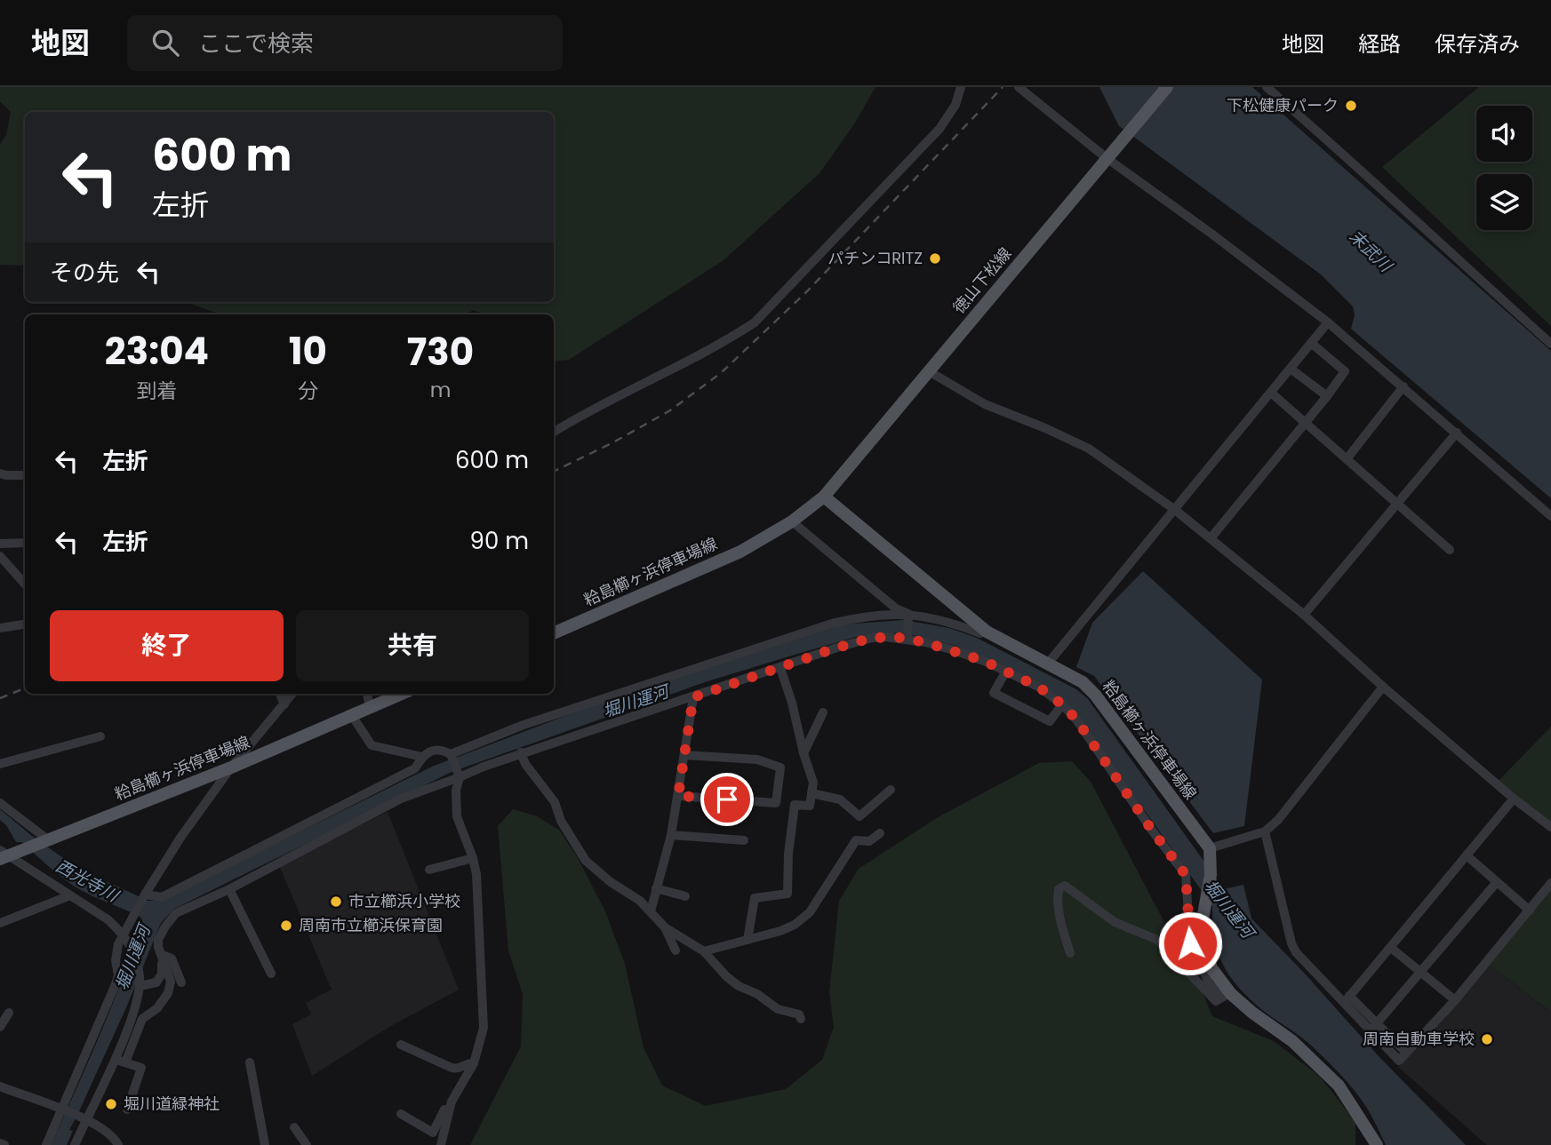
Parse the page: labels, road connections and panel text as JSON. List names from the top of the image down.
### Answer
{
  "streets": {
    "main road": ["徳山下松線", "粭島櫛ヶ浜停車場線"]
  },
  "crossings": [
    ["徳山下松線", "粭島櫛ヶ浜停車場線"]
  ],
  "water": ["末武川", "堀川運河", "西光寺川"],
  "places": [
    "下松健康パーク",
    "パチンコRITZ",
    "市立櫛浜小学校",
    "周南市立櫛浜保育園",
    "周南自動車学校",
    "堀川道緑神社"
  ],
  "page": {
    "header": "地図",
    "search": "ここで検索",
    "nav": ["地図", "経路", "保存済み"],
    "turn": ["600 m", "左折"],
    "then": "その先",
    "eta": [
      "23:04",
      "到着",
      "10",
      "分",
      "730",
      "m"
    ],
    "list": [
      {
        "name": "左折",
        "value": "600 m"
      },
      {
        "name": "左折",
        "value": "90 m"
      }
    ],
    "buttons": ["終了", "共有"]
  }
}
